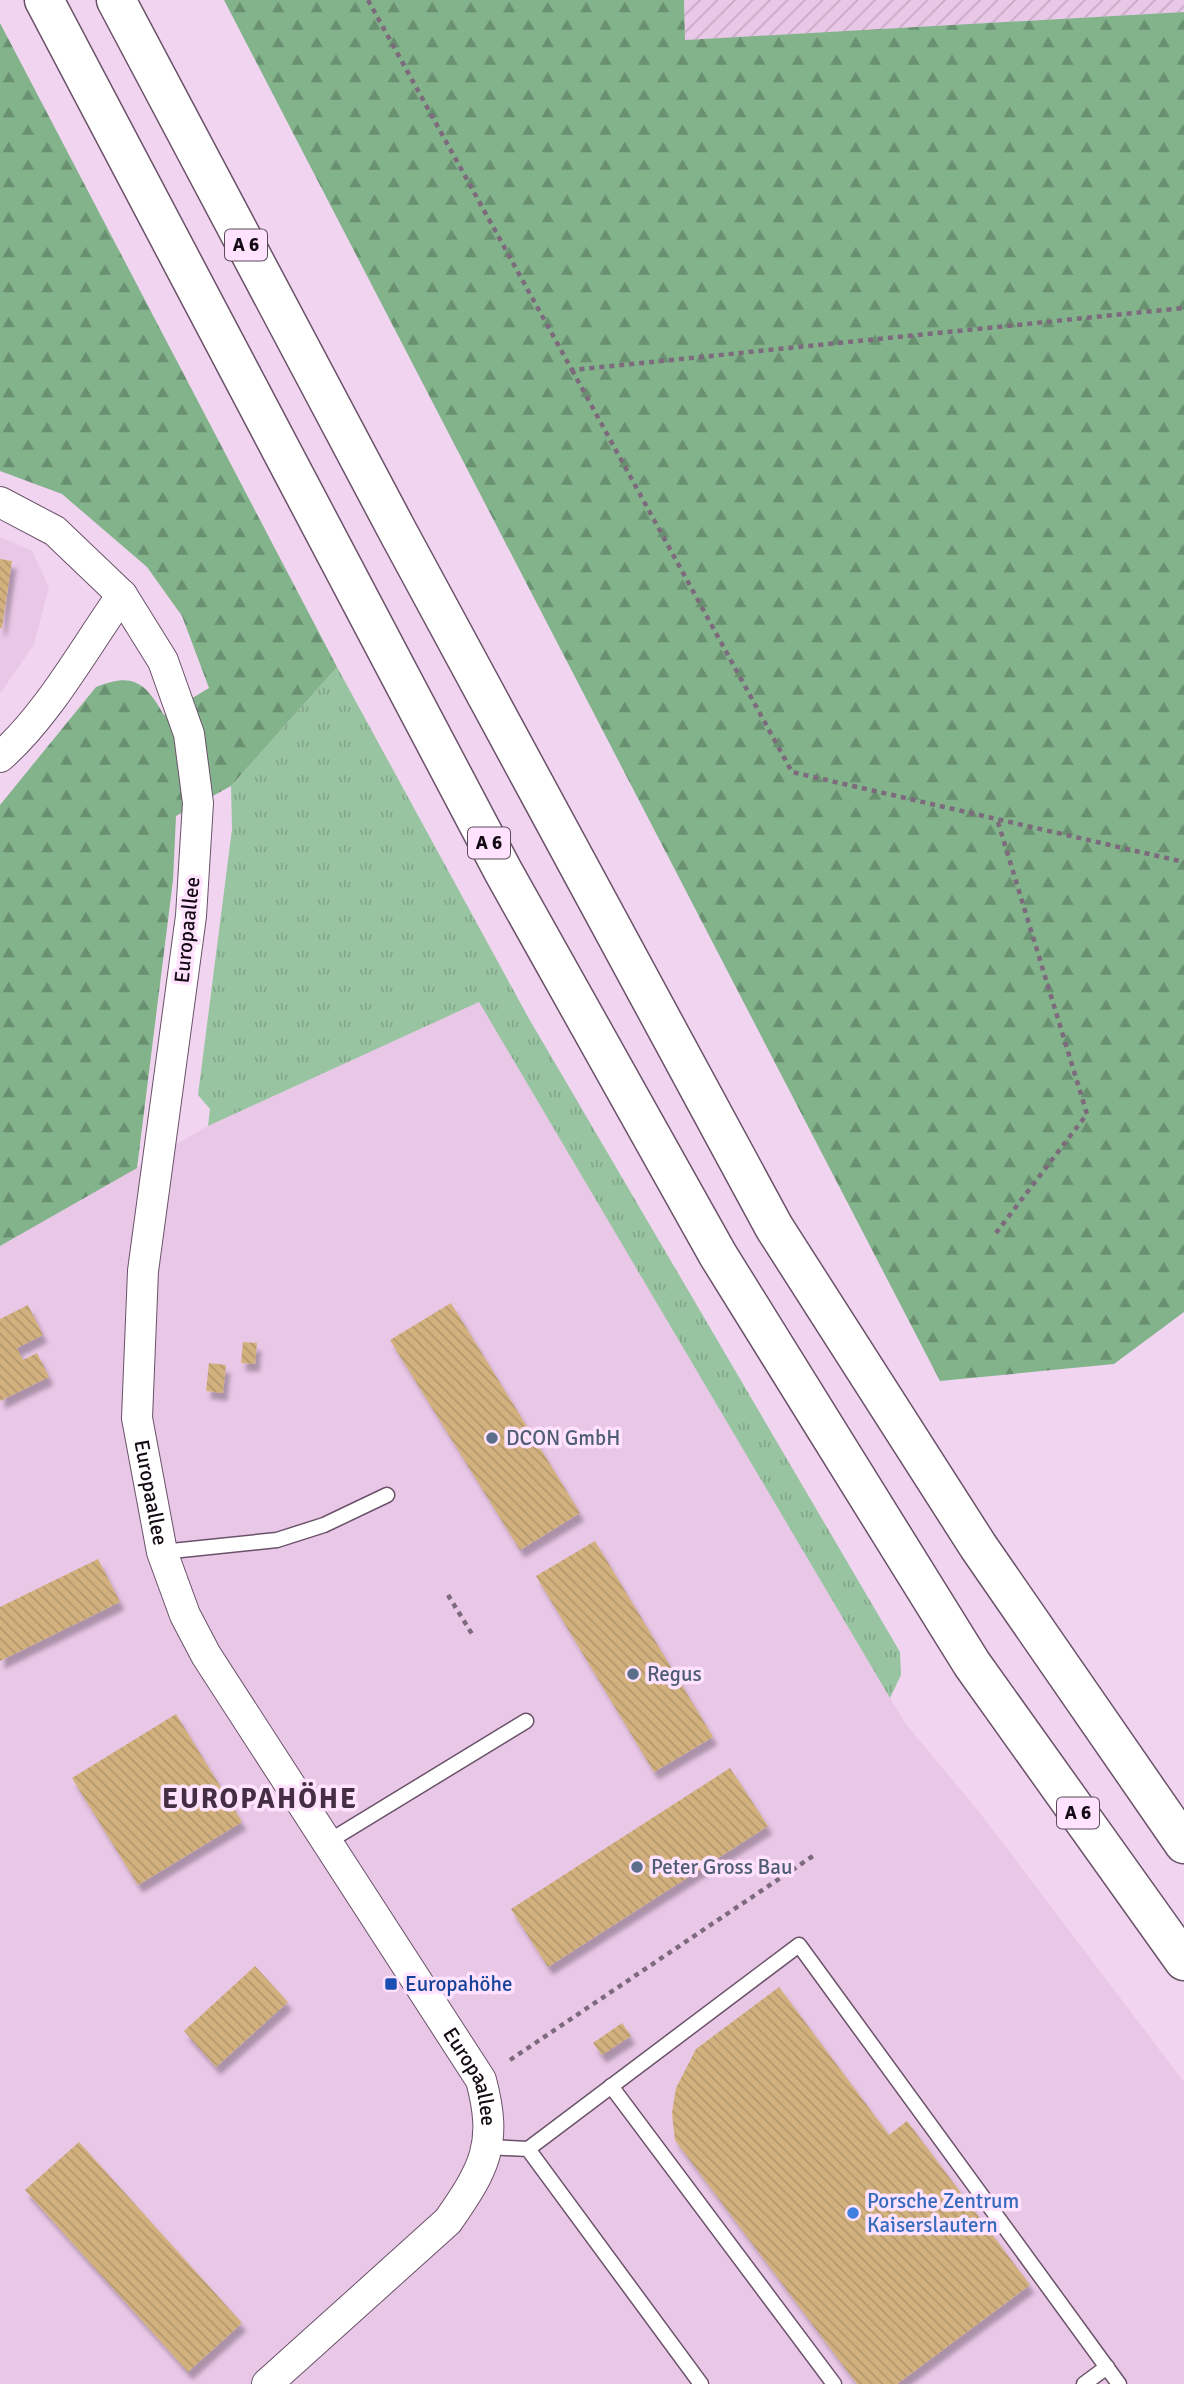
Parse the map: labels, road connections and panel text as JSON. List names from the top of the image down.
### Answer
{
  "streets": {
    "highway": ["A 6"],
    "street": ["Europaallee"]
  },
  "districts": ["EUROPAHÖHE"],
  "places": {
    "other": [
      "DCON GmbH",
      "Regus",
      "Peter Gross Bau",
      "Porsche Zentrum Kaiserslautern"
    ],
    "transit": ["Europahöhe"]
  }
}
